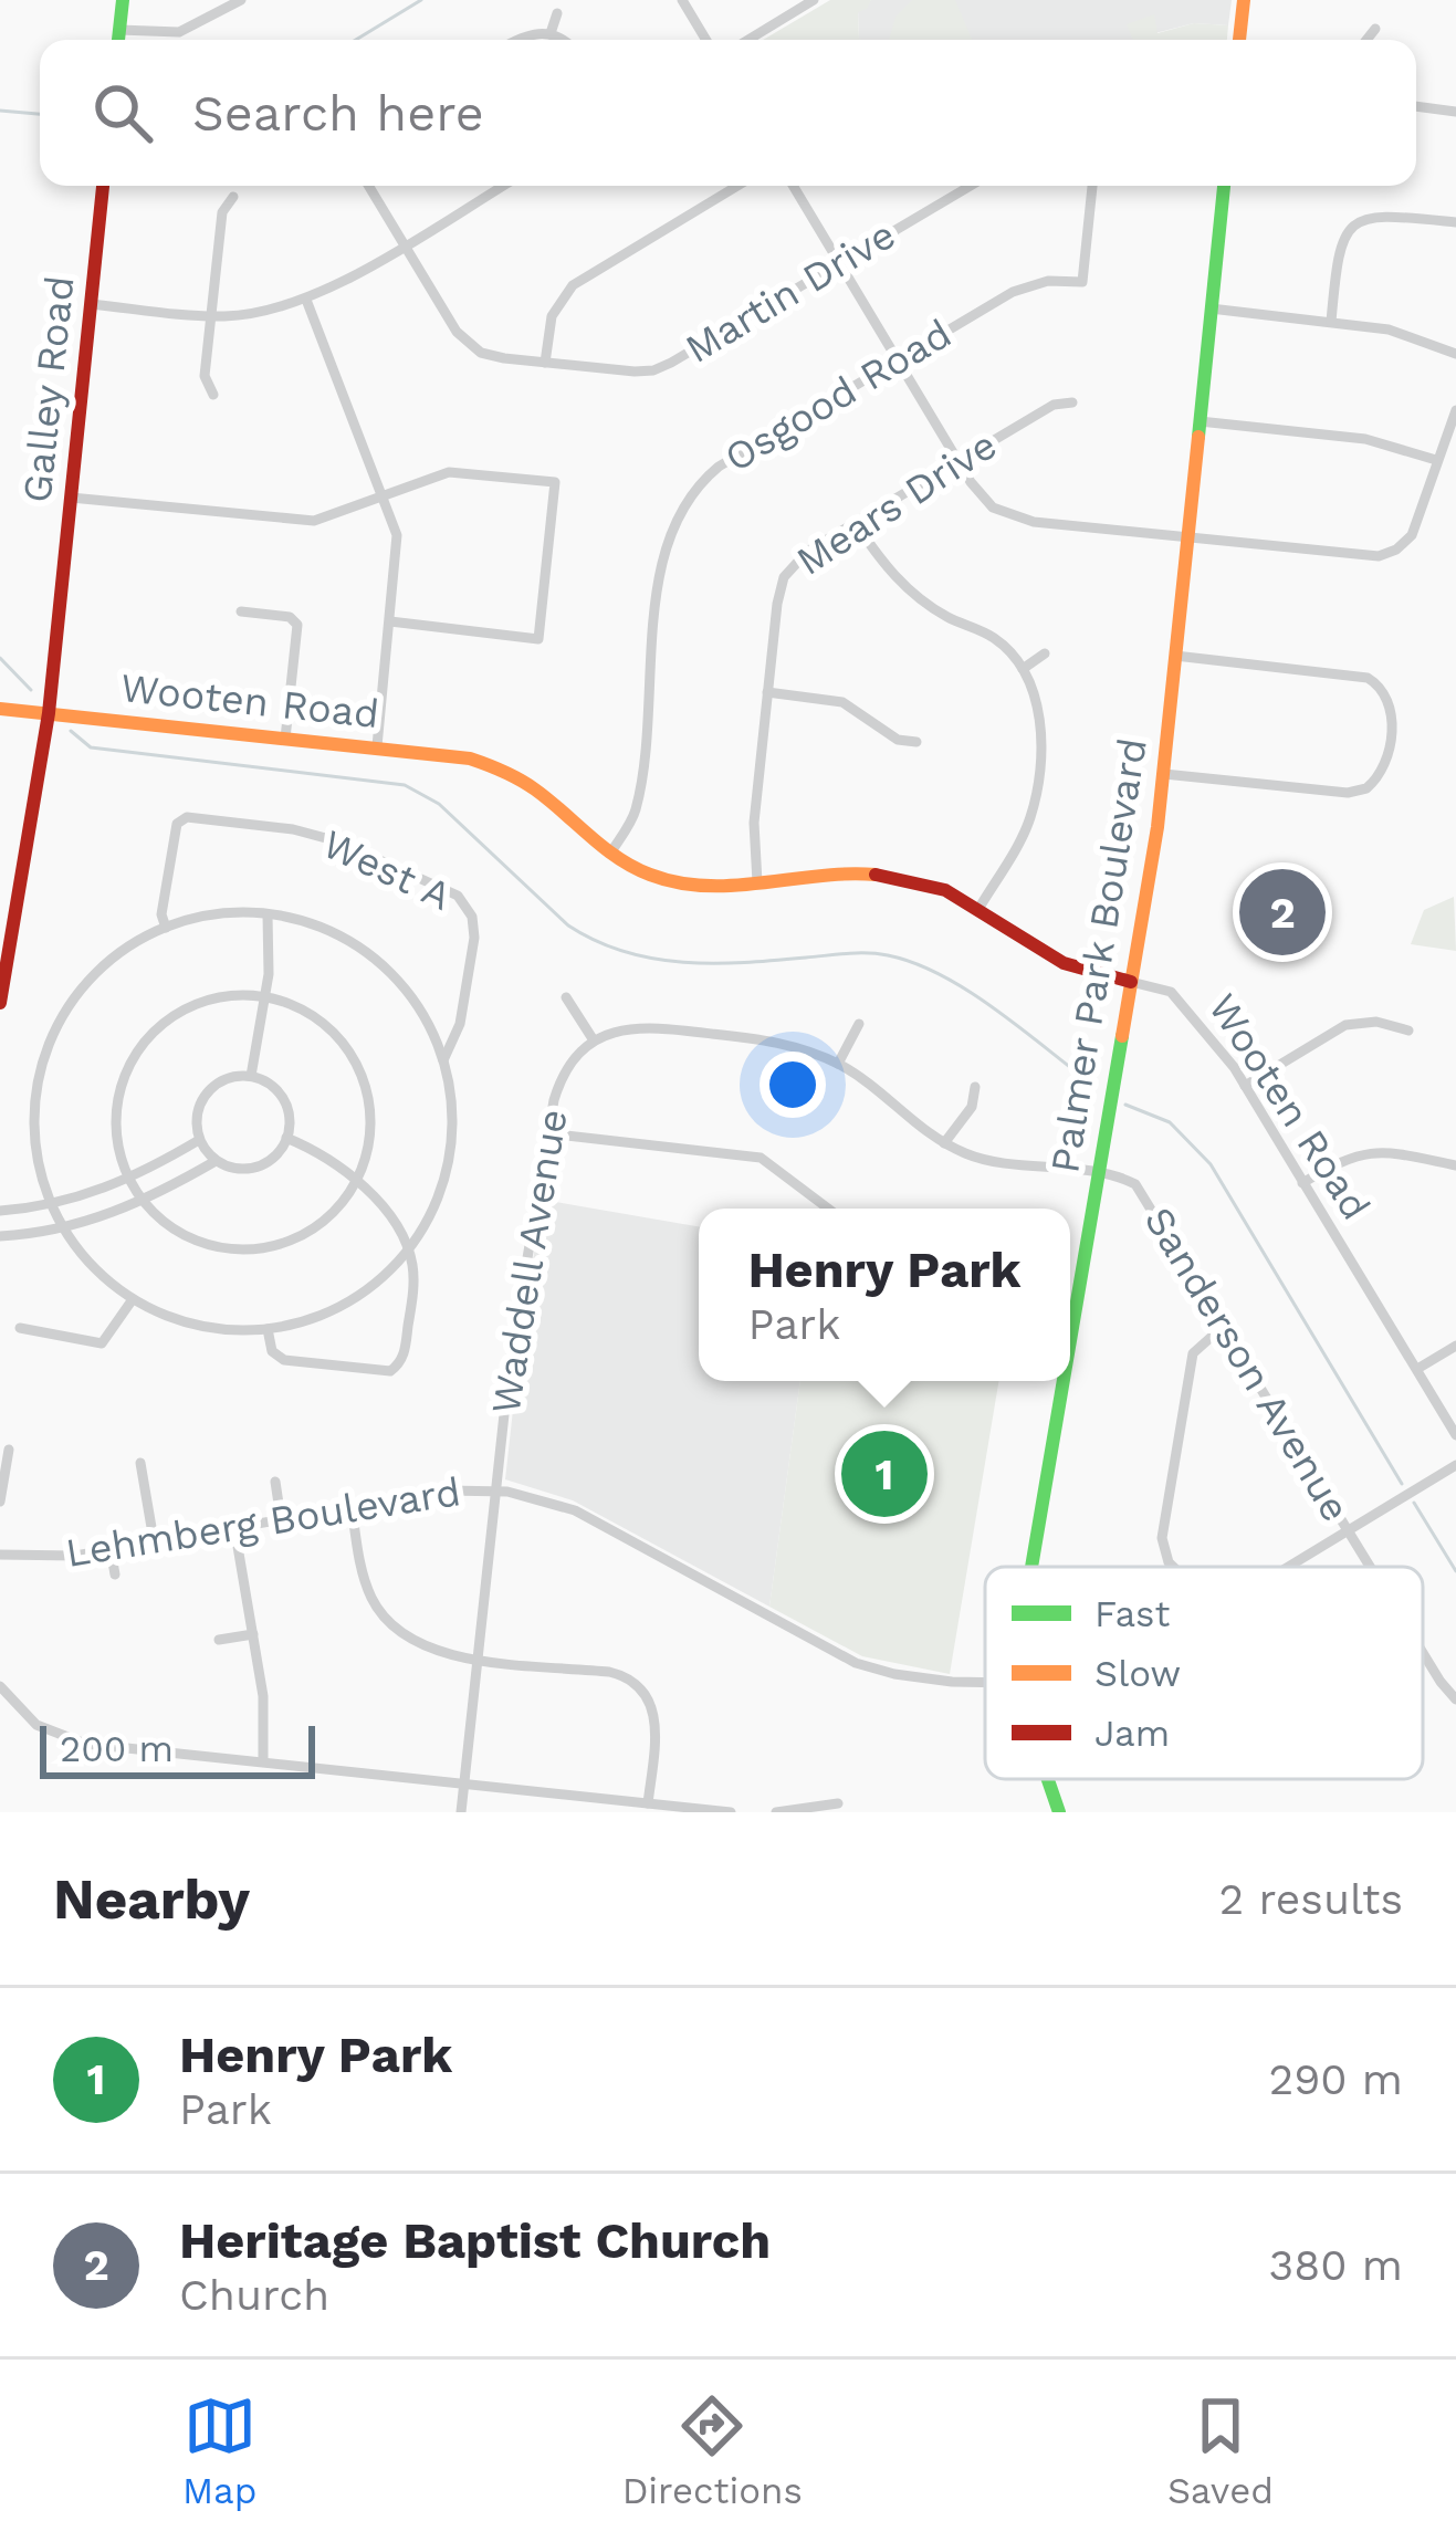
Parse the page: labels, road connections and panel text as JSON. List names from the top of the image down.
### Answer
{
  "streets": {
    "main road": ["Galley Road", "Wooten Road", "Palmer Park Boulevard"],
    "street": [
      "Martin Drive",
      "Osgood Road",
      "Mears Drive",
      "West A",
      "Waddell Avenue",
      "Sanderson Avenue",
      "Lehmberg Boulevard"
    ]
  },
  "crossings": [
    ["Galley Road", "Wooten Road"],
    ["Osgood Road", "Wooten Road"],
    ["Mears Drive", "Wooten Road"],
    ["Wooten Road", "Palmer Park Boulevard"],
    ["Palmer Park Boulevard", "Sanderson Avenue"],
    ["Waddell Avenue", "Sanderson Avenue"],
    ["Waddell Avenue", "Lehmberg Boulevard"]
  ],
  "legend": ["Fast", "Slow", "Jam"],
  "scale_bar": "200 m",
  "page": {
    "search": "Search here",
    "pins": ["2", "1"],
    "popup": ["Henry Park", "Park"],
    "scale": "200 m",
    "heading": ["Nearby", "2 results"],
    "list": [
      {
        "mark": "1",
        "name": "Henry Park",
        "note": "Park",
        "value": "290 m"
      },
      {
        "mark": "2",
        "name": "Heritage Baptist Church",
        "note": "Church",
        "value": "380 m"
      }
    ],
    "nav": ["Map", "Directions", "Saved"]
  }
}
